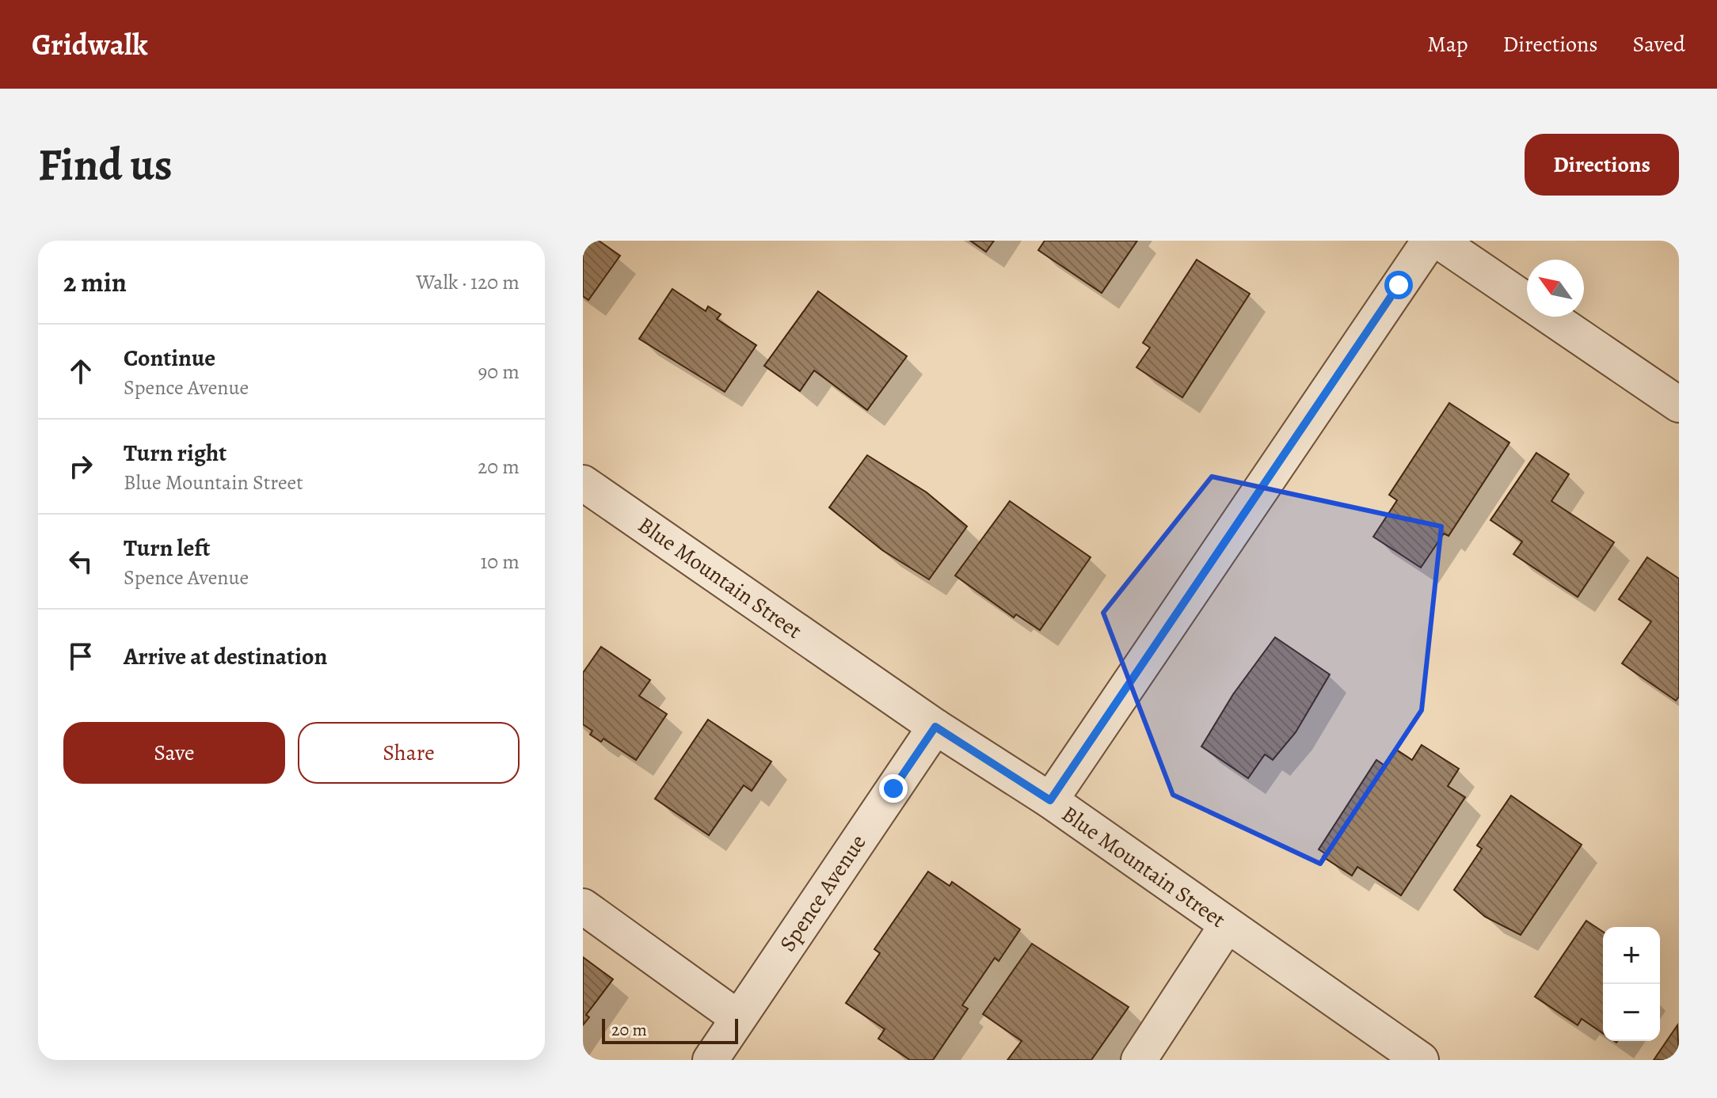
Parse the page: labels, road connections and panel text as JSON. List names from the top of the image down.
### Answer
{
  "streets": {
    "street": ["Blue Mountain Street", "Spence Avenue"]
  },
  "crossings": [
    ["Blue Mountain Street", "Spence Avenue"]
  ],
  "scale_bar": "20 m",
  "north": "top left",
  "page": {
    "header": "Gridwalk",
    "nav": ["Map", "Directions", "Saved"],
    "buttons": [
      "Directions",
      ["Save", "Share"]
    ],
    "title": "Find us",
    "heading": ["2 min", "Walk · 120 m"],
    "list": [
      ["Continue", "Spence Avenue", "90 m"],
      ["Turn right", "Blue Mountain Street", "20 m"],
      ["Turn left", "Spence Avenue", "10 m"],
      "Arrive at destination"
    ],
    "map_buttons": ["+", "−"],
    "scale": "20 m"
  }
}
